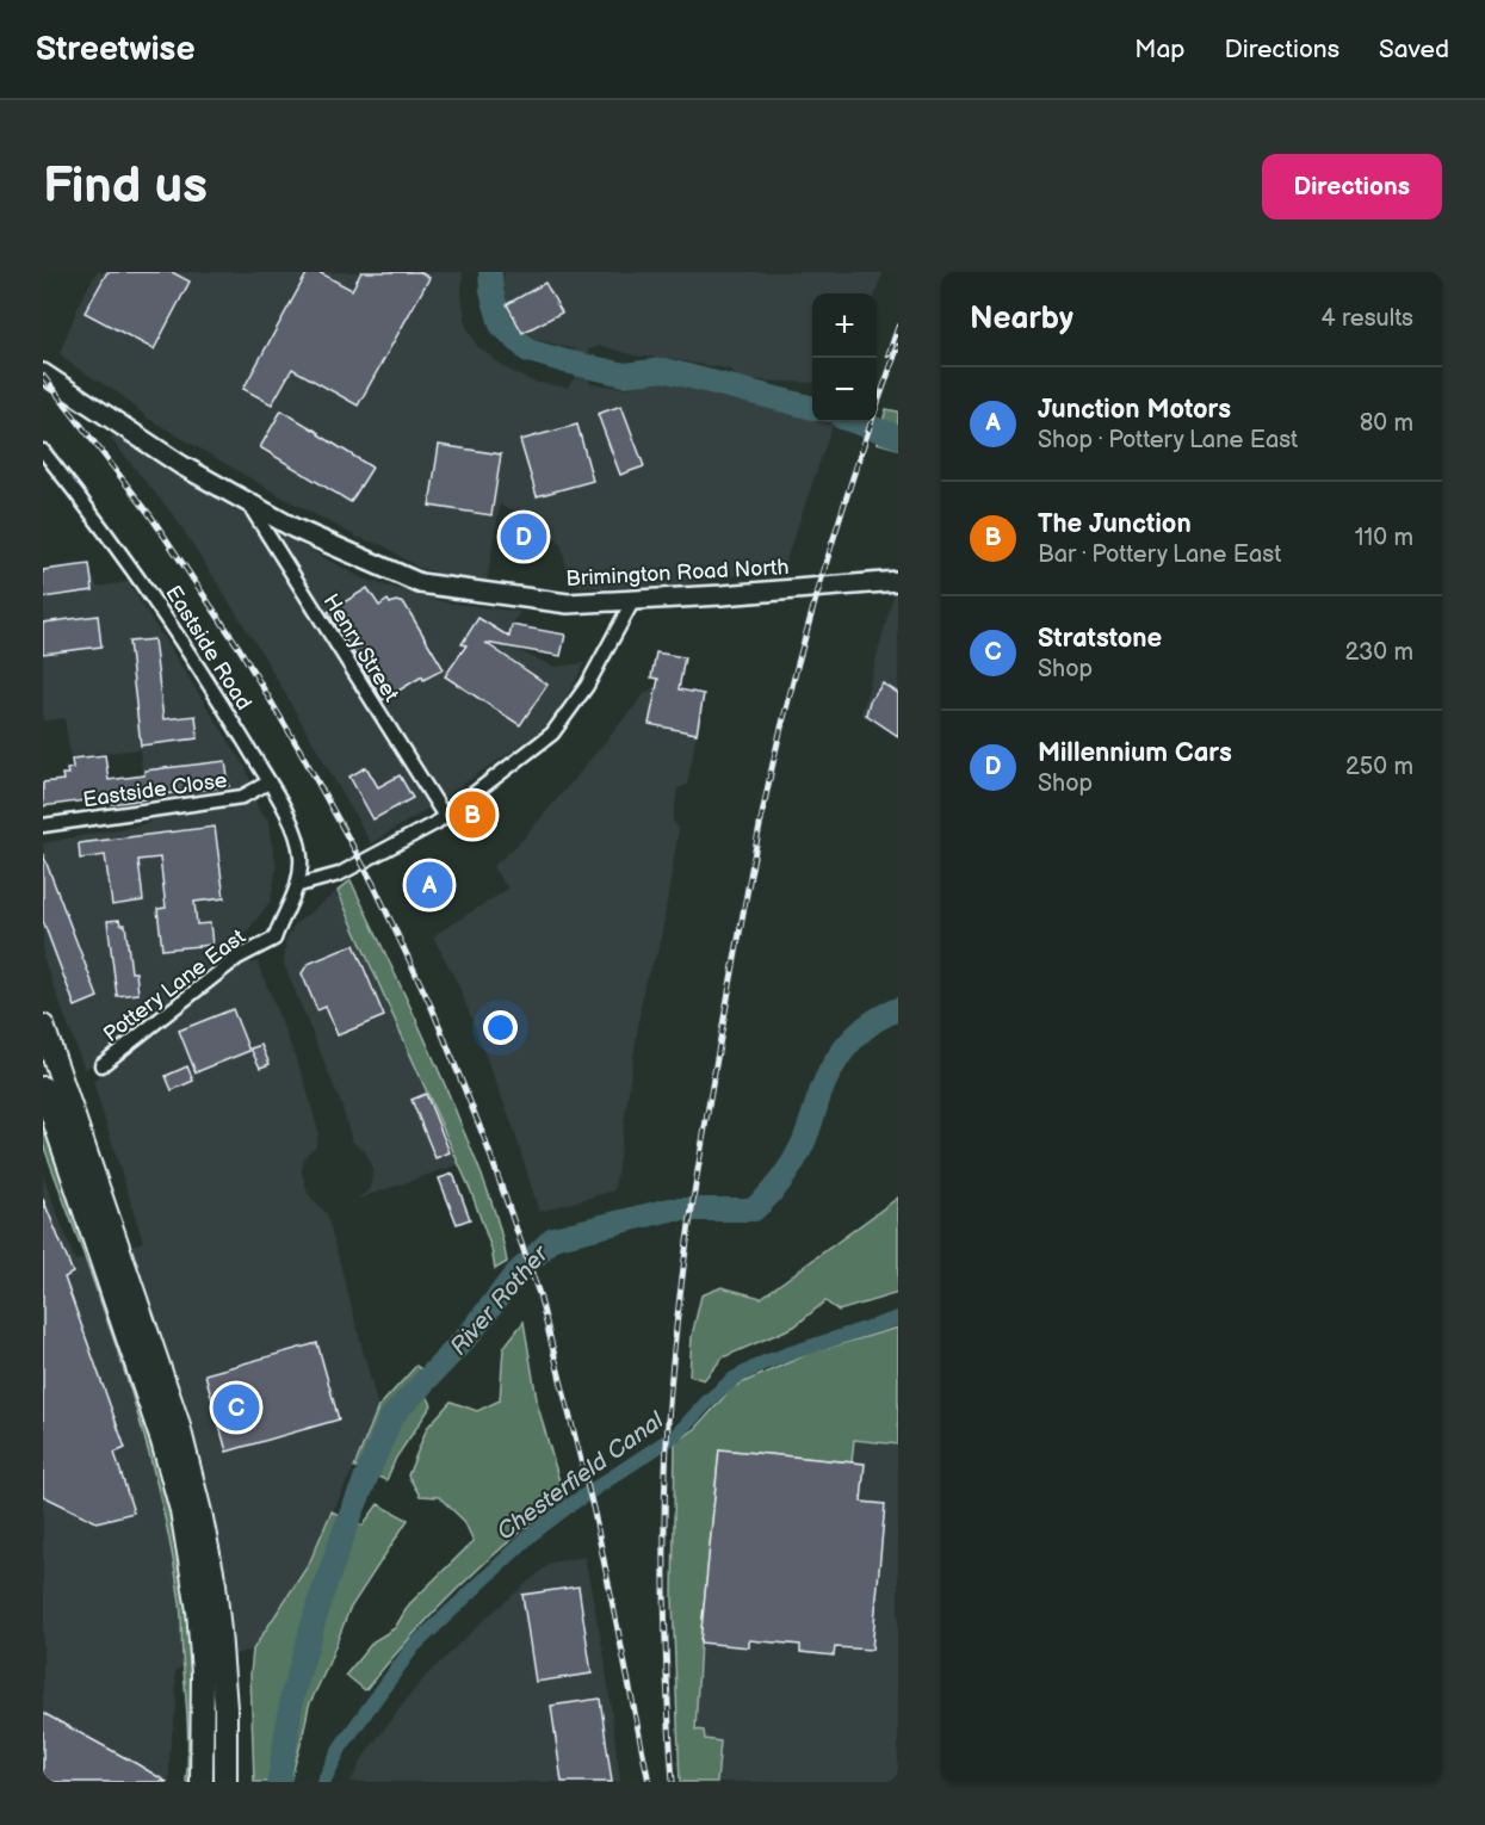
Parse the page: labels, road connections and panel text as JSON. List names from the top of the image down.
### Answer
{
  "streets": {
    "main road": ["Brimington Road North"],
    "street": [
      "Eastside Road",
      "Henry Street",
      "Eastside Close",
      "Pottery Lane East"
    ]
  },
  "crossings": [
    ["Brimington Road North", "Henry Street"],
    ["Eastside Road", "Eastside Close"],
    ["Eastside Road", "Pottery Lane East"]
  ],
  "water": ["River Rother", "Chesterfield Canal"],
  "page": {
    "header": "Streetwise",
    "nav": ["Map", "Directions", "Saved"],
    "buttons": "Directions",
    "title": "Find us",
    "heading": ["Nearby", "4 results"],
    "map_buttons": ["+", "−"],
    "list": [
      {
        "mark": "A",
        "name": "Junction Motors",
        "note": "Shop · Pottery Lane East",
        "value": "80 m"
      },
      {
        "mark": "B",
        "name": "The Junction",
        "note": "Bar · Pottery Lane East",
        "value": "110 m"
      },
      {
        "mark": "C",
        "name": "Stratstone",
        "note": "Shop",
        "value": "230 m"
      },
      {
        "mark": "D",
        "name": "Millennium Cars",
        "note": "Shop",
        "value": "250 m"
      }
    ],
    "pins": [
      "D",
      "B",
      "A",
      "C"
    ]
  }
}
